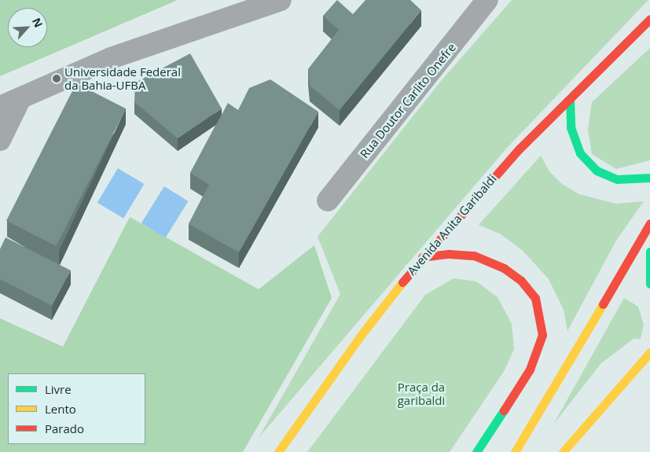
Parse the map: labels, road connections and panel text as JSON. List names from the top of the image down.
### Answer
{
  "streets": {
    "main road": ["Avenida Anita Garibaldi"],
    "street": ["Rua Doutor Carlito Onefre"]
  },
  "parks": ["Praça da garibaldi"],
  "places": ["Universidade Federal da Bahia-UFBA"],
  "legend": ["Livre", "Lento", "Parado"],
  "north": "top right"
}
